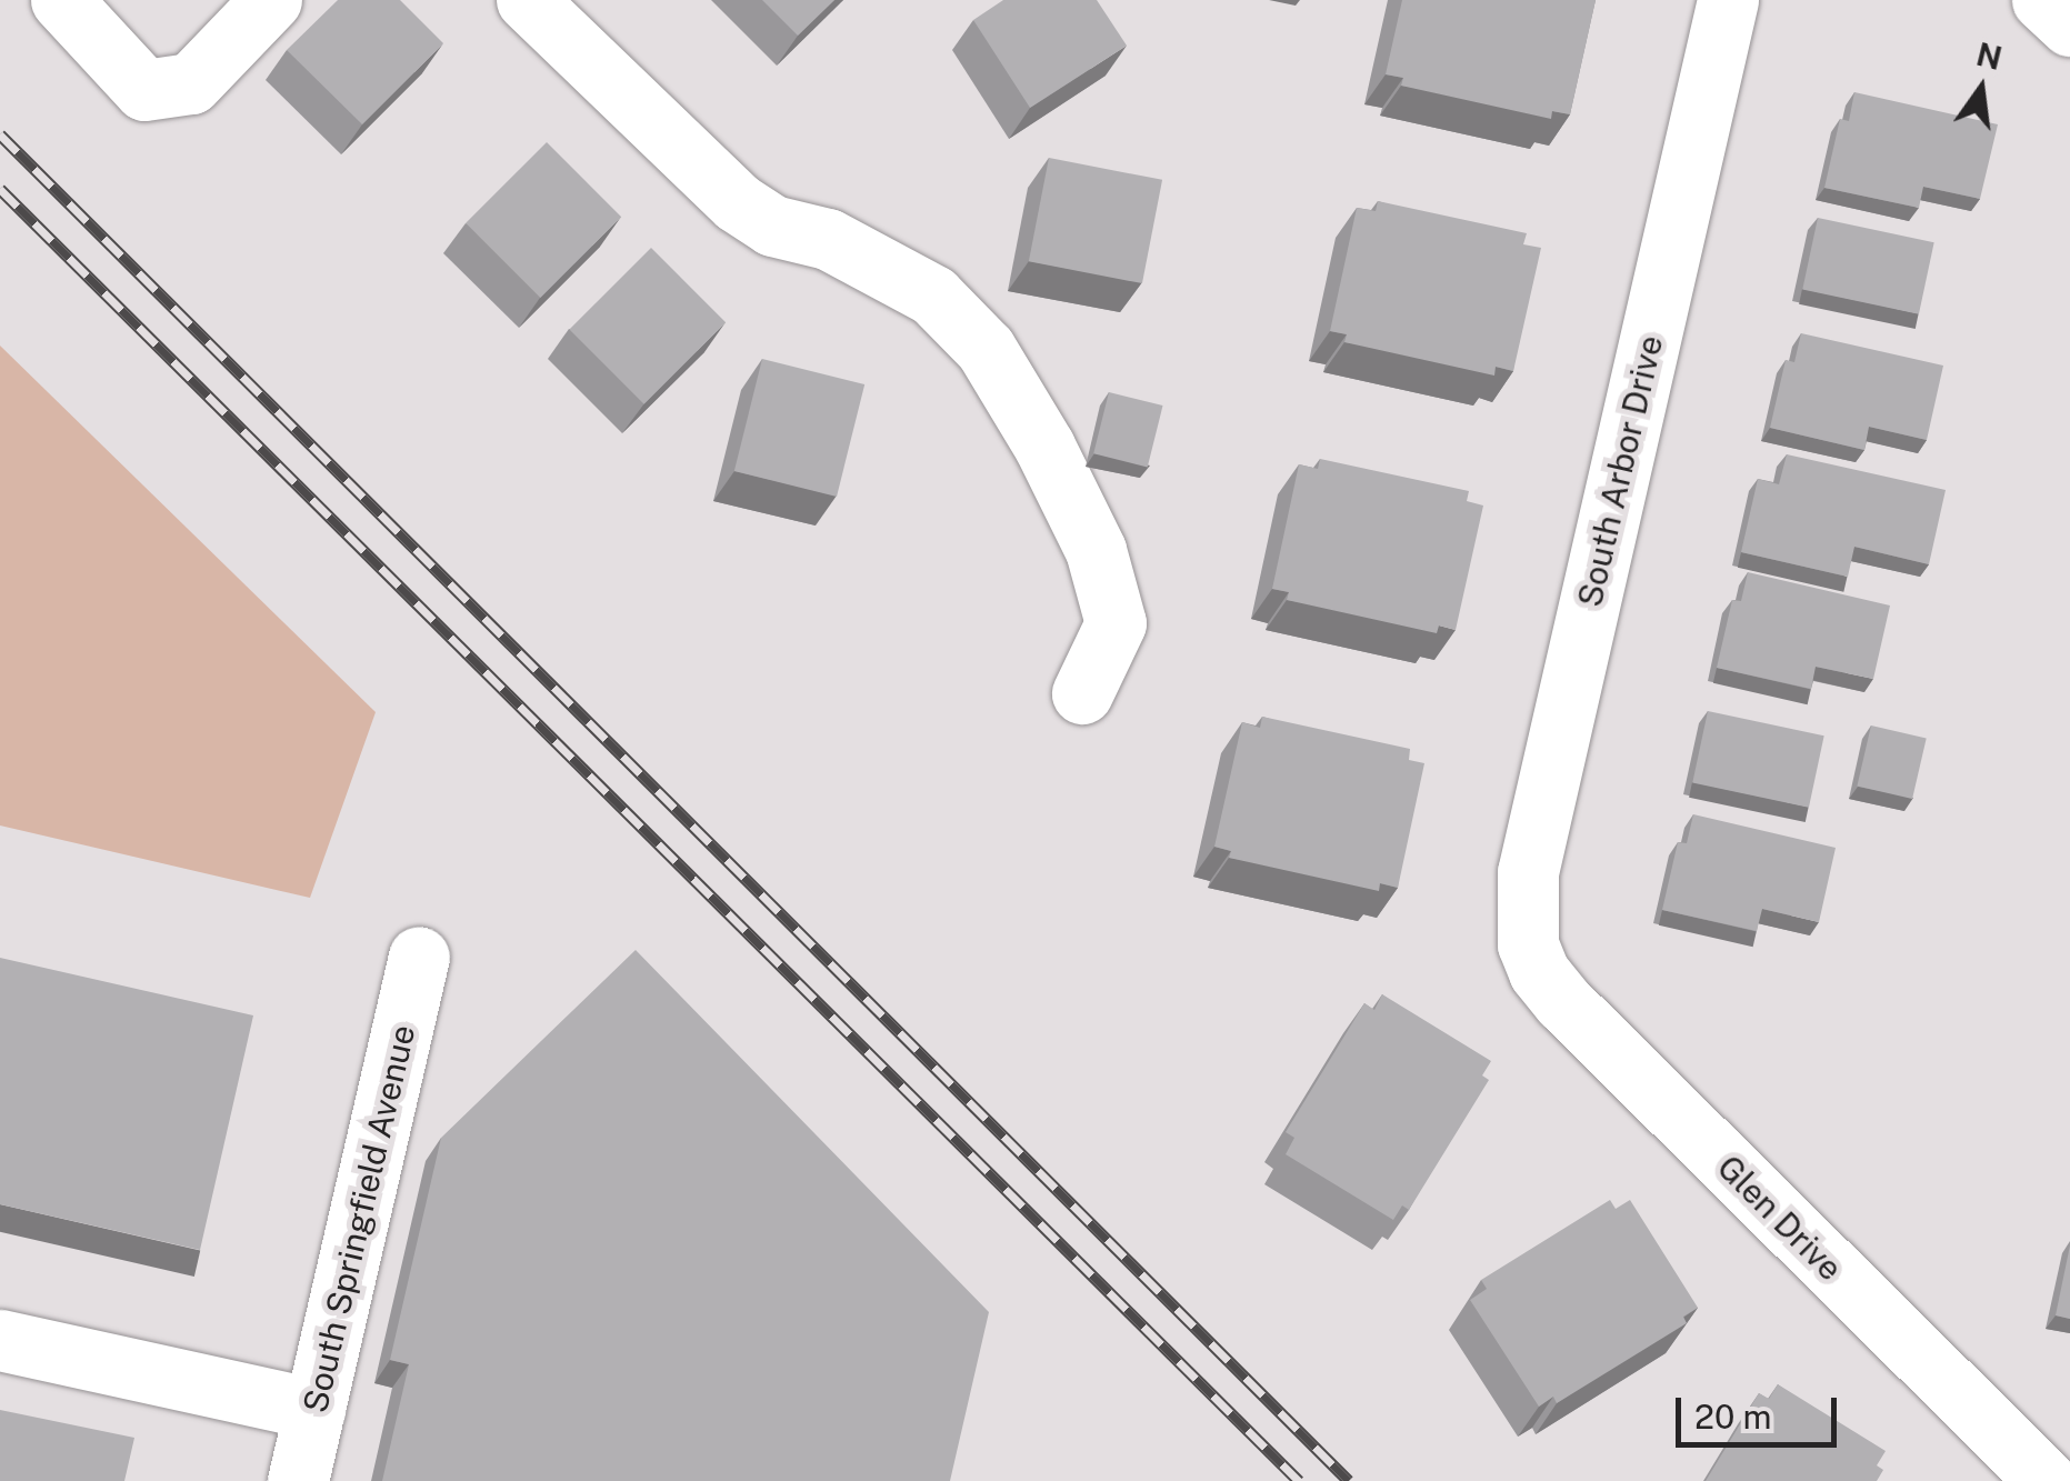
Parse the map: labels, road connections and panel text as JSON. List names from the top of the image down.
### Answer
{
  "streets": {
    "street": ["South Arbor Drive", "Glen Drive", "South Springfield Avenue"]
  },
  "crossings": [
    ["South Arbor Drive", "Glen Drive"]
  ],
  "scale_bar": "20 m",
  "north": "top"
}
